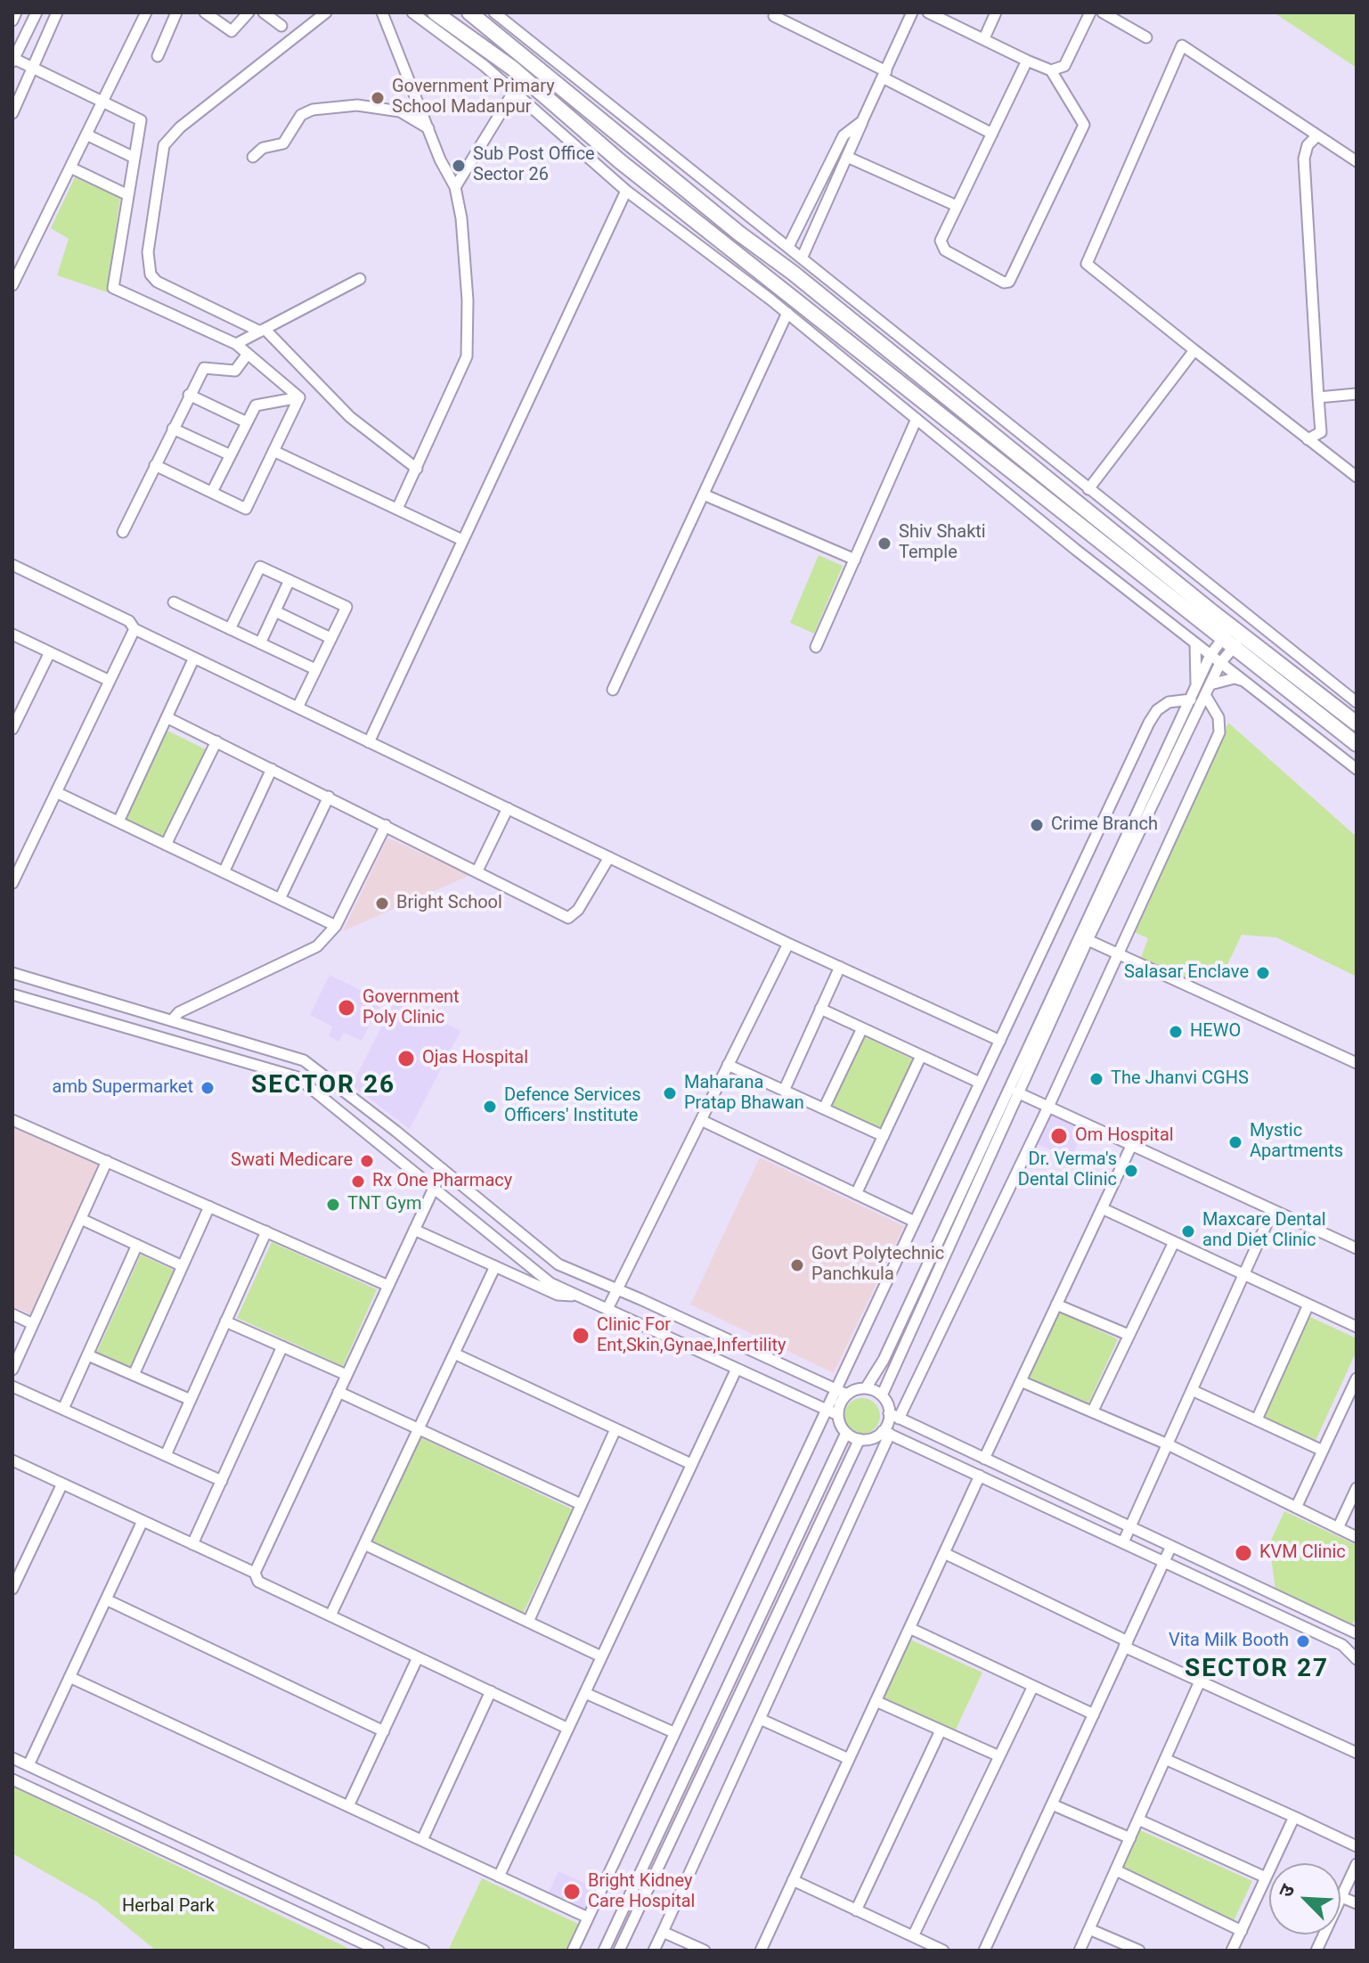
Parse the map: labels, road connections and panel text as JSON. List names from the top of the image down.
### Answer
{
  "districts": ["SECTOR 26", "SECTOR 27"],
  "parks": ["Herbal Park"],
  "places": [
    "Government Primary School Madanpur",
    "Sub Post Office Sector 26",
    "Shiv Shakti Temple",
    "Crime Branch",
    "Bright School",
    "Salasar Enclave",
    "Government Poly Clinic",
    "HEWO",
    "Ojas Hospital",
    "The Jhanvi CGHS",
    "amb Supermarket",
    "Maharana Pratap Bhawan",
    "Defence Services Officers' Institute",
    "Om Hospital",
    "Mystic Apartments",
    "Swati Medicare",
    "Dr. Verma's Dental Clinic",
    "Rx One Pharmacy",
    "TNT Gym",
    "Maxcare Dental and Diet Clinic",
    "Govt Polytechnic Panchkula",
    "Clinic For Ent,Skin,Gynae,Infertility",
    "KVM Clinic",
    "Vita Milk Booth",
    "Bright Kidney Care Hospital"
  ],
  "north": "top left"
}
